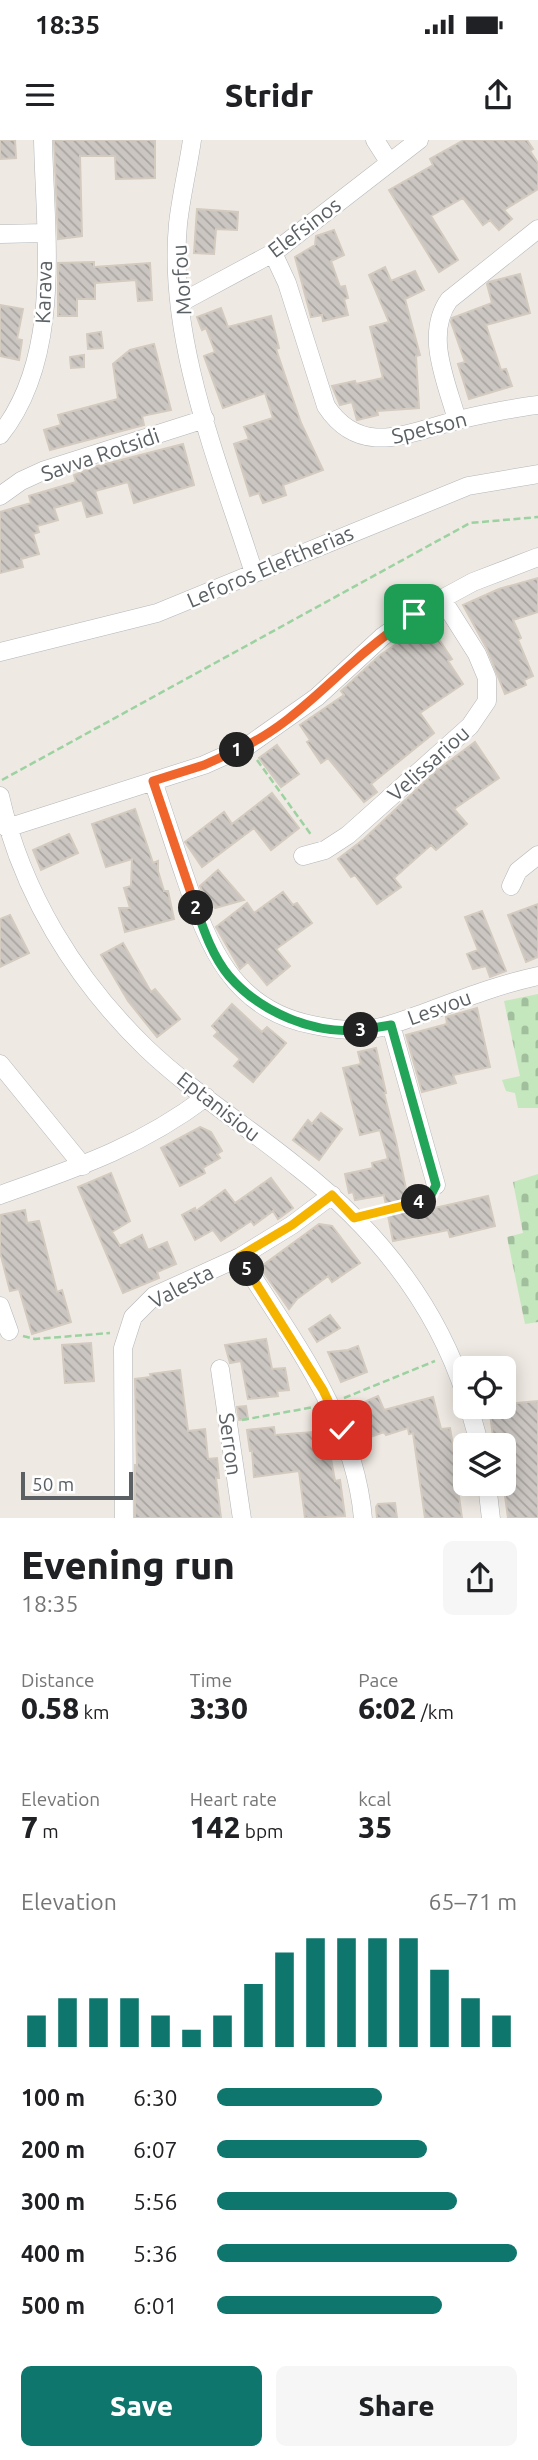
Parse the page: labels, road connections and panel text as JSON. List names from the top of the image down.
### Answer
{
  "streets": {
    "street": [
      "Elefsinos",
      "Morfou",
      "Karava",
      "Spetson",
      "Savva Rotsidi",
      "Leforos Eleftherias",
      "Velissariou",
      "Lesvou",
      "Eptanisiou",
      "Valesta",
      "Serron"
    ]
  },
  "crossings": [
    ["Elefsinos", "Morfou"],
    ["Elefsinos", "Spetson"],
    ["Morfou", "Savva Rotsidi"],
    ["Morfou", "Leforos Eleftherias"],
    ["Eptanisiou", "Valesta"]
  ],
  "scale_bar": "50 m",
  "page": {
    "status": "18:35",
    "header": "Stridr",
    "pins": [
      "1",
      "2",
      "3",
      "4",
      "5"
    ],
    "scale": "50 m",
    "heading": ["Evening run", "18:35"],
    "stats": [
      ["Distance", "0.58 km"],
      ["Time", "3:30"],
      ["Pace", "6:02 /km"],
      ["Elevation", "7 m"],
      ["Heart rate", "142 bpm"],
      ["kcal", "35"]
    ],
    "chart": ["Elevation", "65–71 m"],
    "list": [
      {
        "name": "100 m",
        "note": "6:30"
      },
      {
        "name": "200 m",
        "note": "6:07"
      },
      {
        "name": "300 m",
        "note": "5:56"
      },
      {
        "name": "400 m",
        "note": "5:36"
      },
      {
        "name": "500 m",
        "note": "6:01"
      }
    ],
    "buttons": ["Save", "Share"]
  }
}
